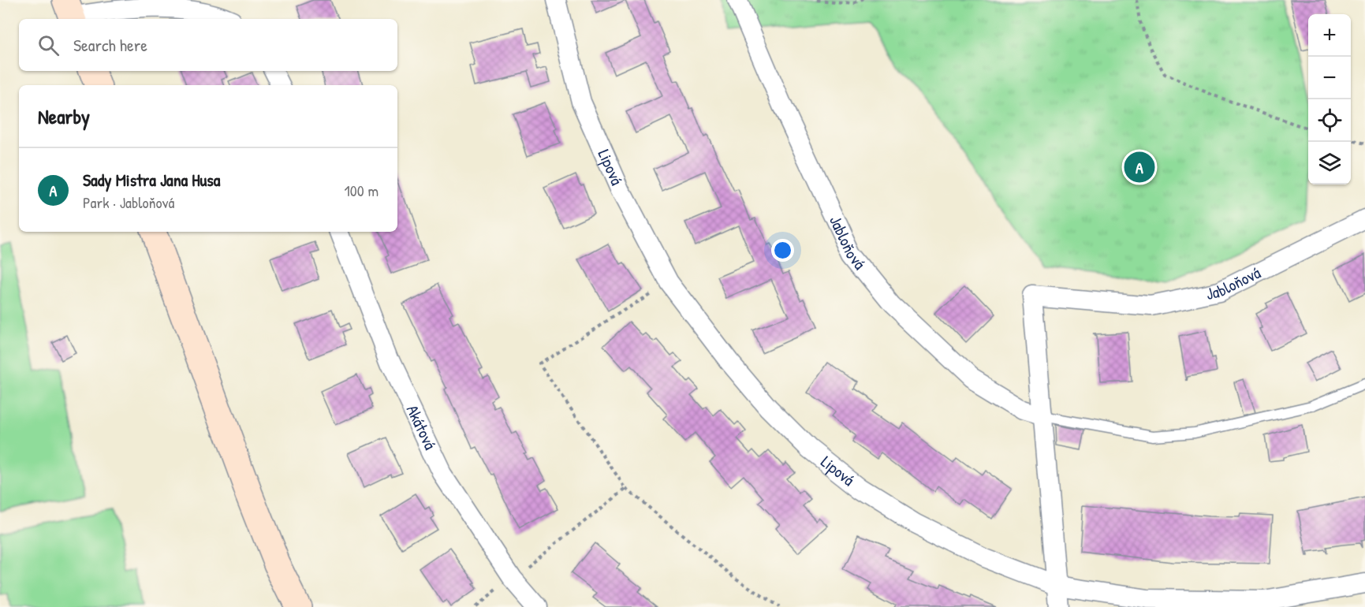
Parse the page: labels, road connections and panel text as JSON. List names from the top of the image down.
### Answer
{
  "streets": {
    "street": ["Lipová", "Jabloňová", "Akátová"]
  },
  "page": {
    "map_buttons": ["+", "−"],
    "search": "Search here",
    "heading": "Nearby",
    "list": [
      {
        "mark": "A",
        "name": "Sady Mistra Jana Husa",
        "note": "Park · Jabloňová",
        "value": "100 m"
      }
    ],
    "pins": "A"
  }
}
